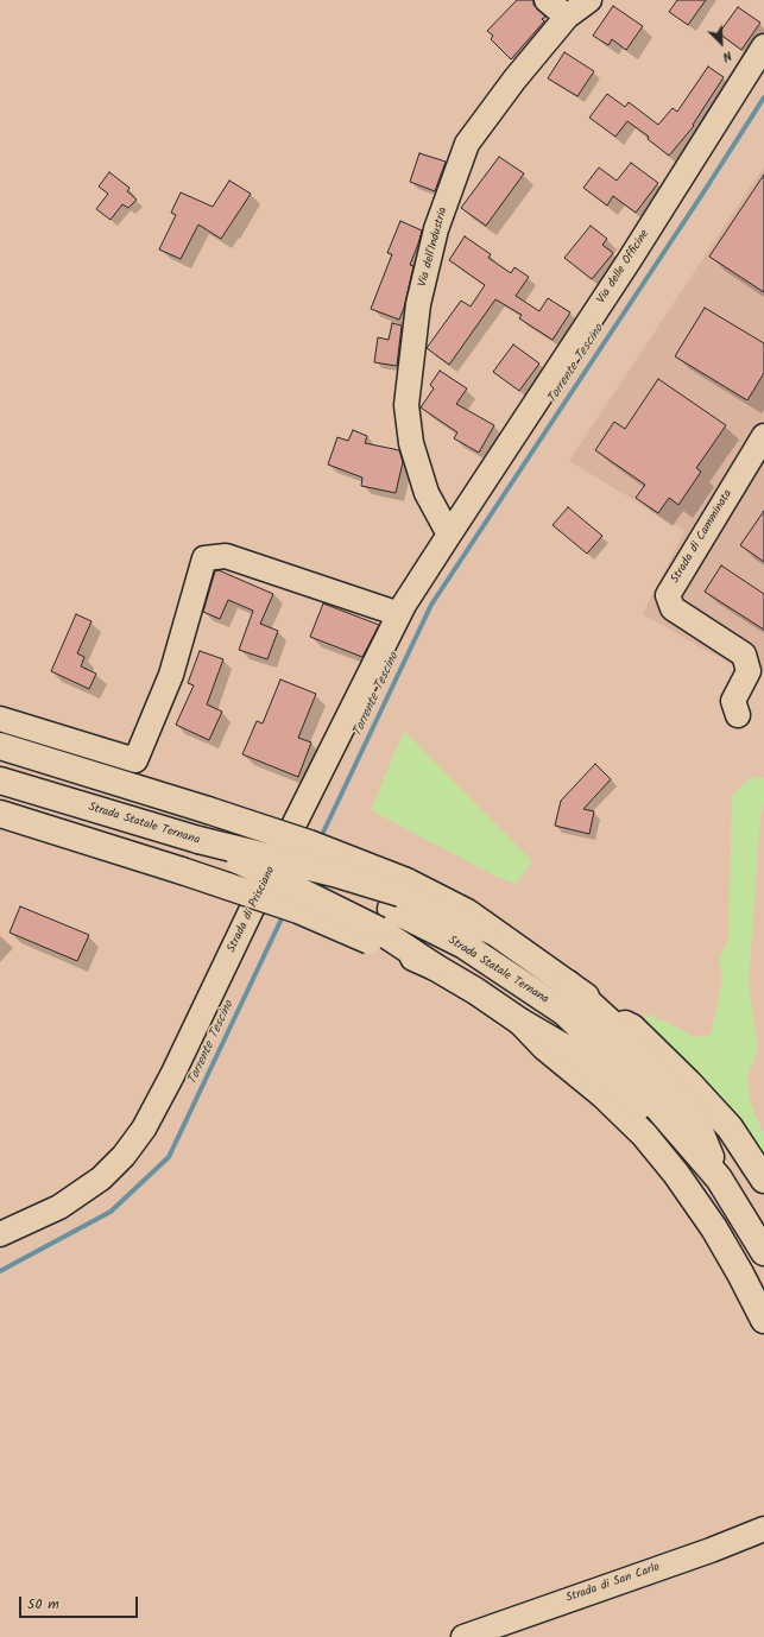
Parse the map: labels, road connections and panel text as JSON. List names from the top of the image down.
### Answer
{
  "streets": {
    "main road": ["Strada Statale Ternana"],
    "street": [
      "Via dell'Industria",
      "Via delle Officine",
      "Strada di Camminata",
      "Strada di Prisciano",
      "Strada di San Carlo"
    ]
  },
  "crossings": [
    ["Via dell'Industria", "Via delle Officine"],
    ["Via dell'Industria", "Strada di Prisciano"],
    ["Via delle Officine", "Strada di Prisciano"]
  ],
  "water": ["Torrente Tescino"],
  "scale_bar": "50 m",
  "north": "bottom right"
}
